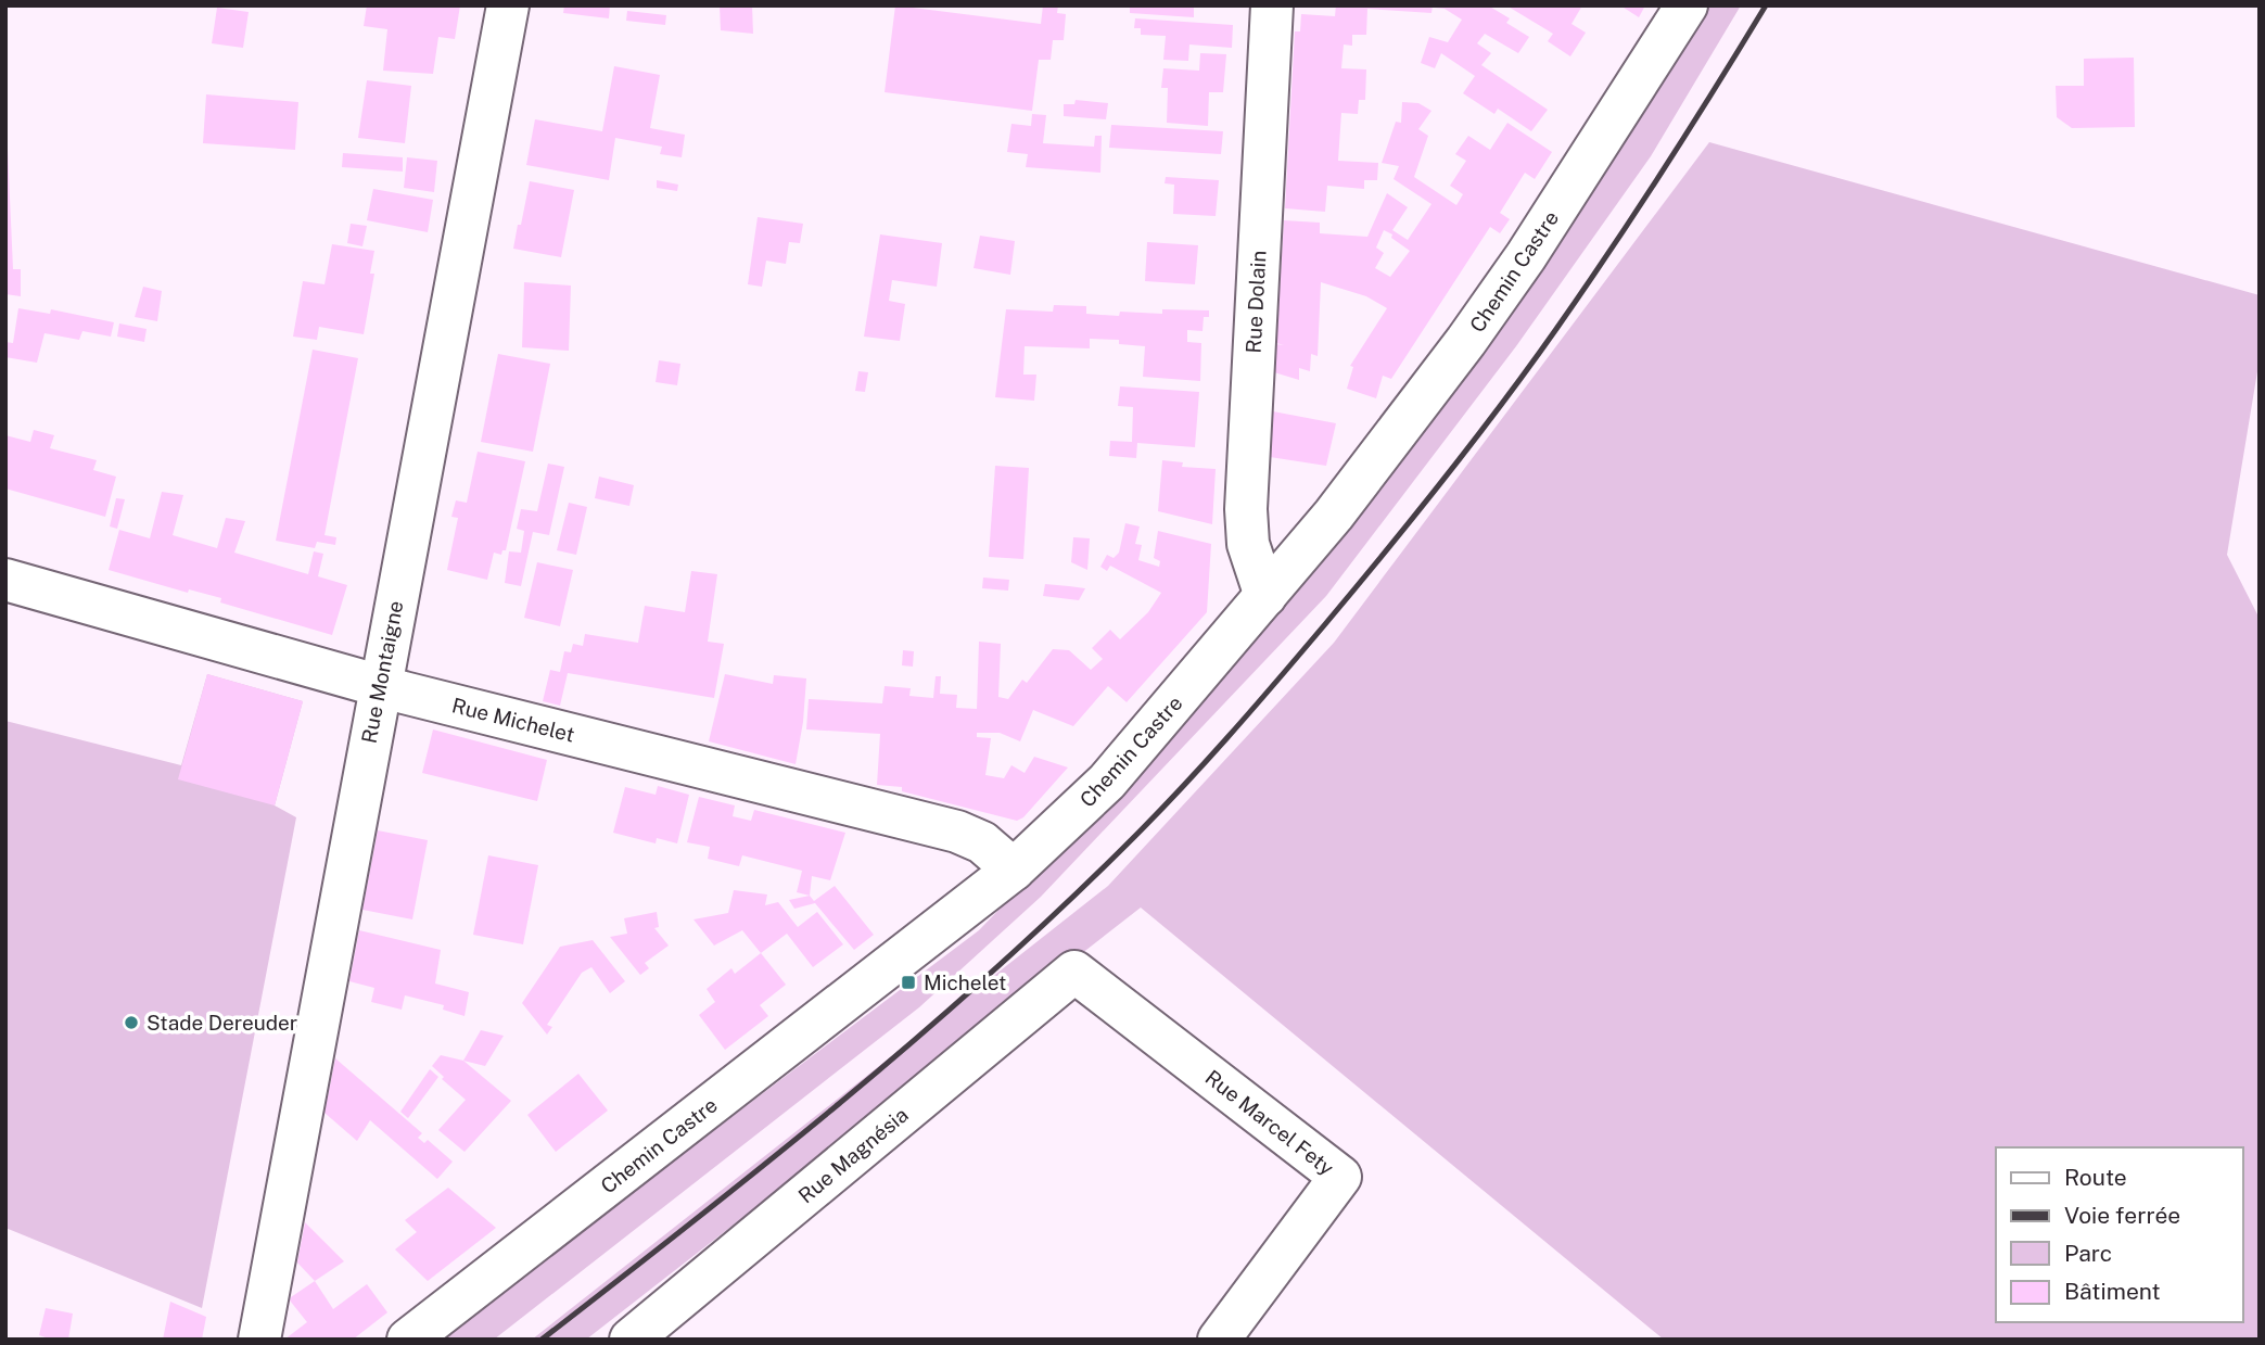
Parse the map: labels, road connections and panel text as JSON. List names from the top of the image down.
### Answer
{
  "streets": {
    "street": [
      "Chemin Castre",
      "Rue Dolain",
      "Rue Montaigne",
      "Rue Michelet",
      "Rue Marcel Fety",
      "Rue Magnésia"
    ]
  },
  "crossings": [
    ["Chemin Castre", "Rue Dolain"],
    ["Chemin Castre", "Rue Michelet"],
    ["Rue Montaigne", "Rue Michelet"],
    ["Rue Marcel Fety", "Rue Magnésia"]
  ],
  "places": {
    "transit": ["Michelet"],
    "other": ["Stade Dereuder"]
  },
  "legend": [
    "Route",
    "Voie ferrée",
    "Parc",
    "Bâtiment"
  ]
}
